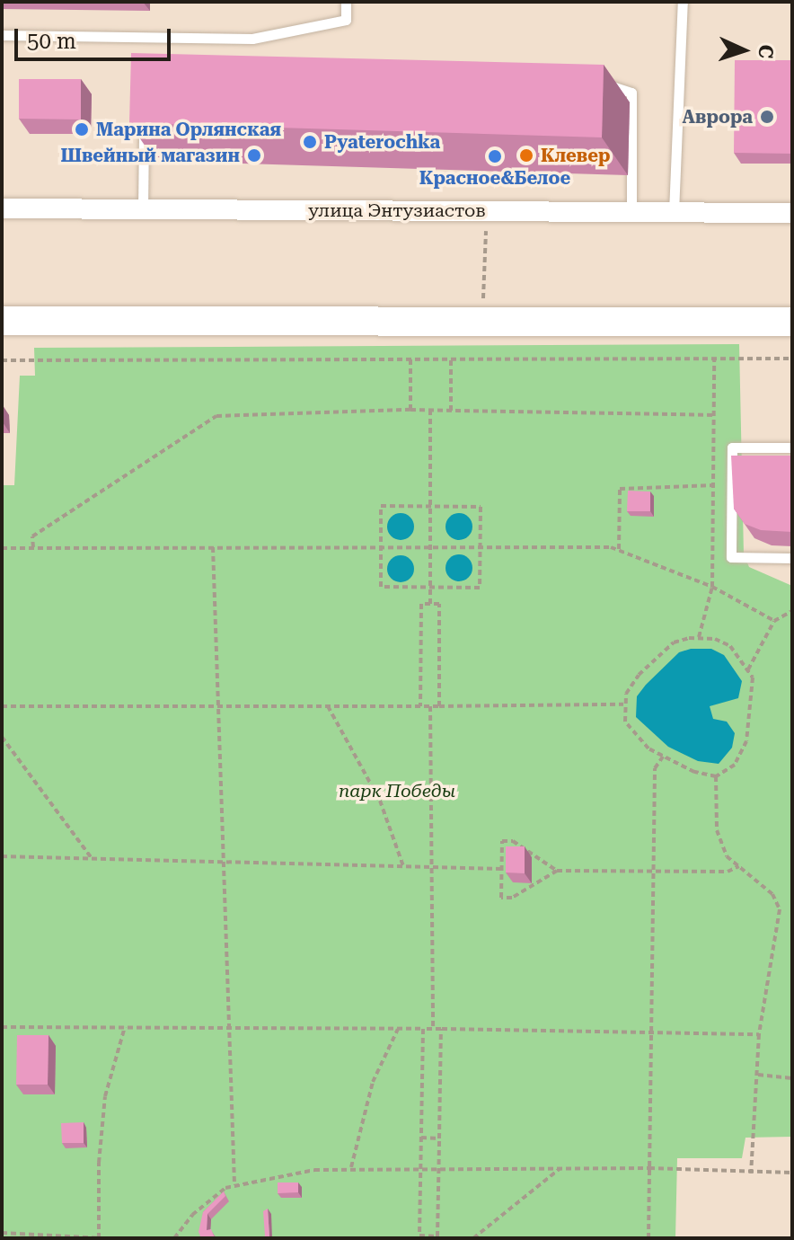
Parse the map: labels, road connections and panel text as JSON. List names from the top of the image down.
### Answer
{
  "streets": {
    "street": ["улица Энтузиастов"]
  },
  "parks": ["парк Победы"],
  "places": [
    "Аврора",
    "Марина Орлянская",
    "Pyaterochka",
    "Швейный магазин",
    "Клевер",
    "Красное&Белое"
  ],
  "scale_bar": "50 m",
  "north": "right"
}
